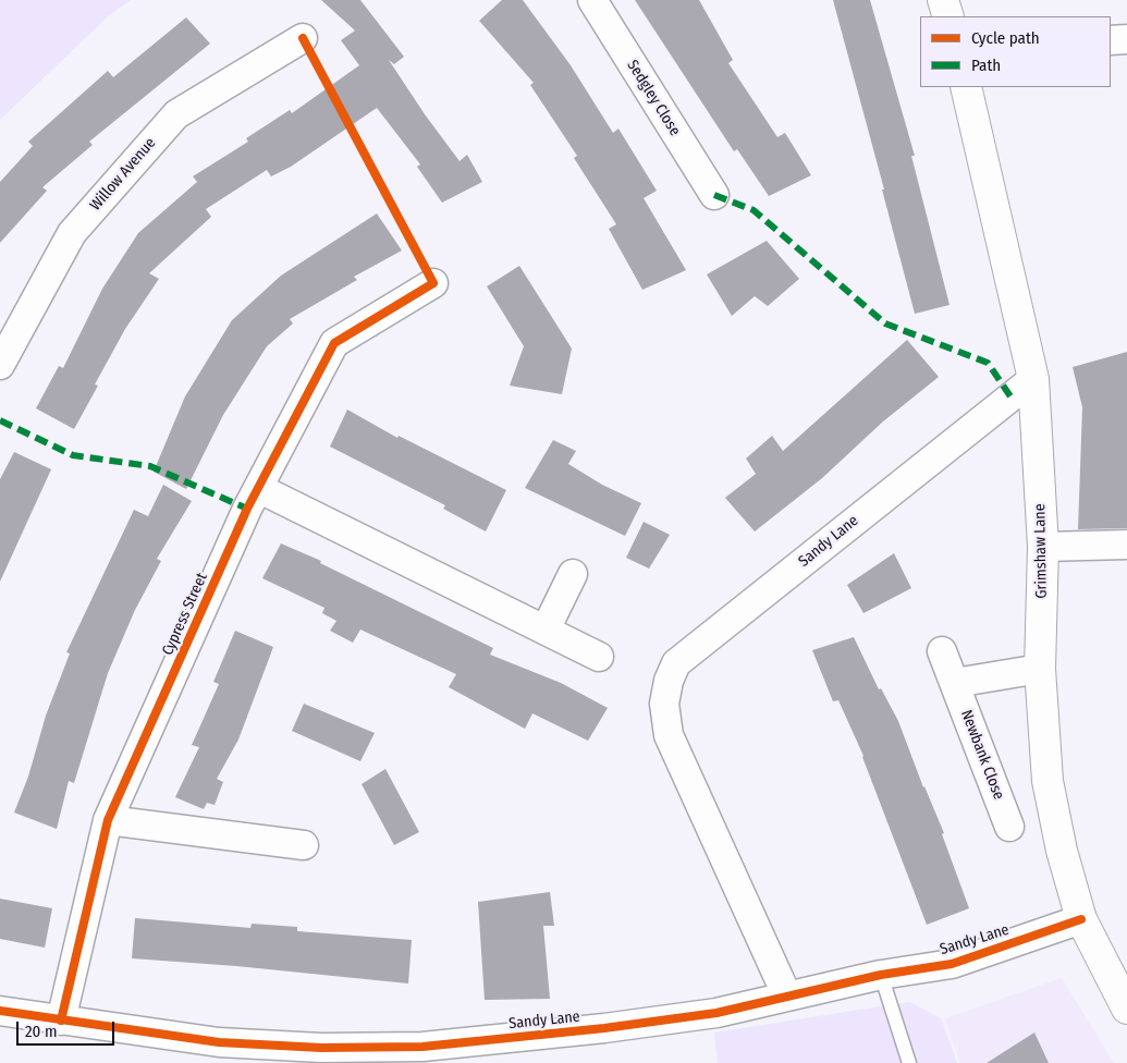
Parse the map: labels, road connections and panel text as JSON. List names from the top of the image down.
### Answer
{
  "streets": {
    "main road": ["Grimshaw Lane"],
    "street": [
      "Sedgley Close",
      "Willow Avenue",
      "Sandy Lane",
      "Cypress Street",
      "Newbank Close"
    ]
  },
  "crossings": [
    ["Sandy Lane", "Grimshaw Lane"],
    ["Sandy Lane", "Cypress Street"]
  ],
  "legend": ["Cycle path", "Path"],
  "scale_bar": "20 m"
}
